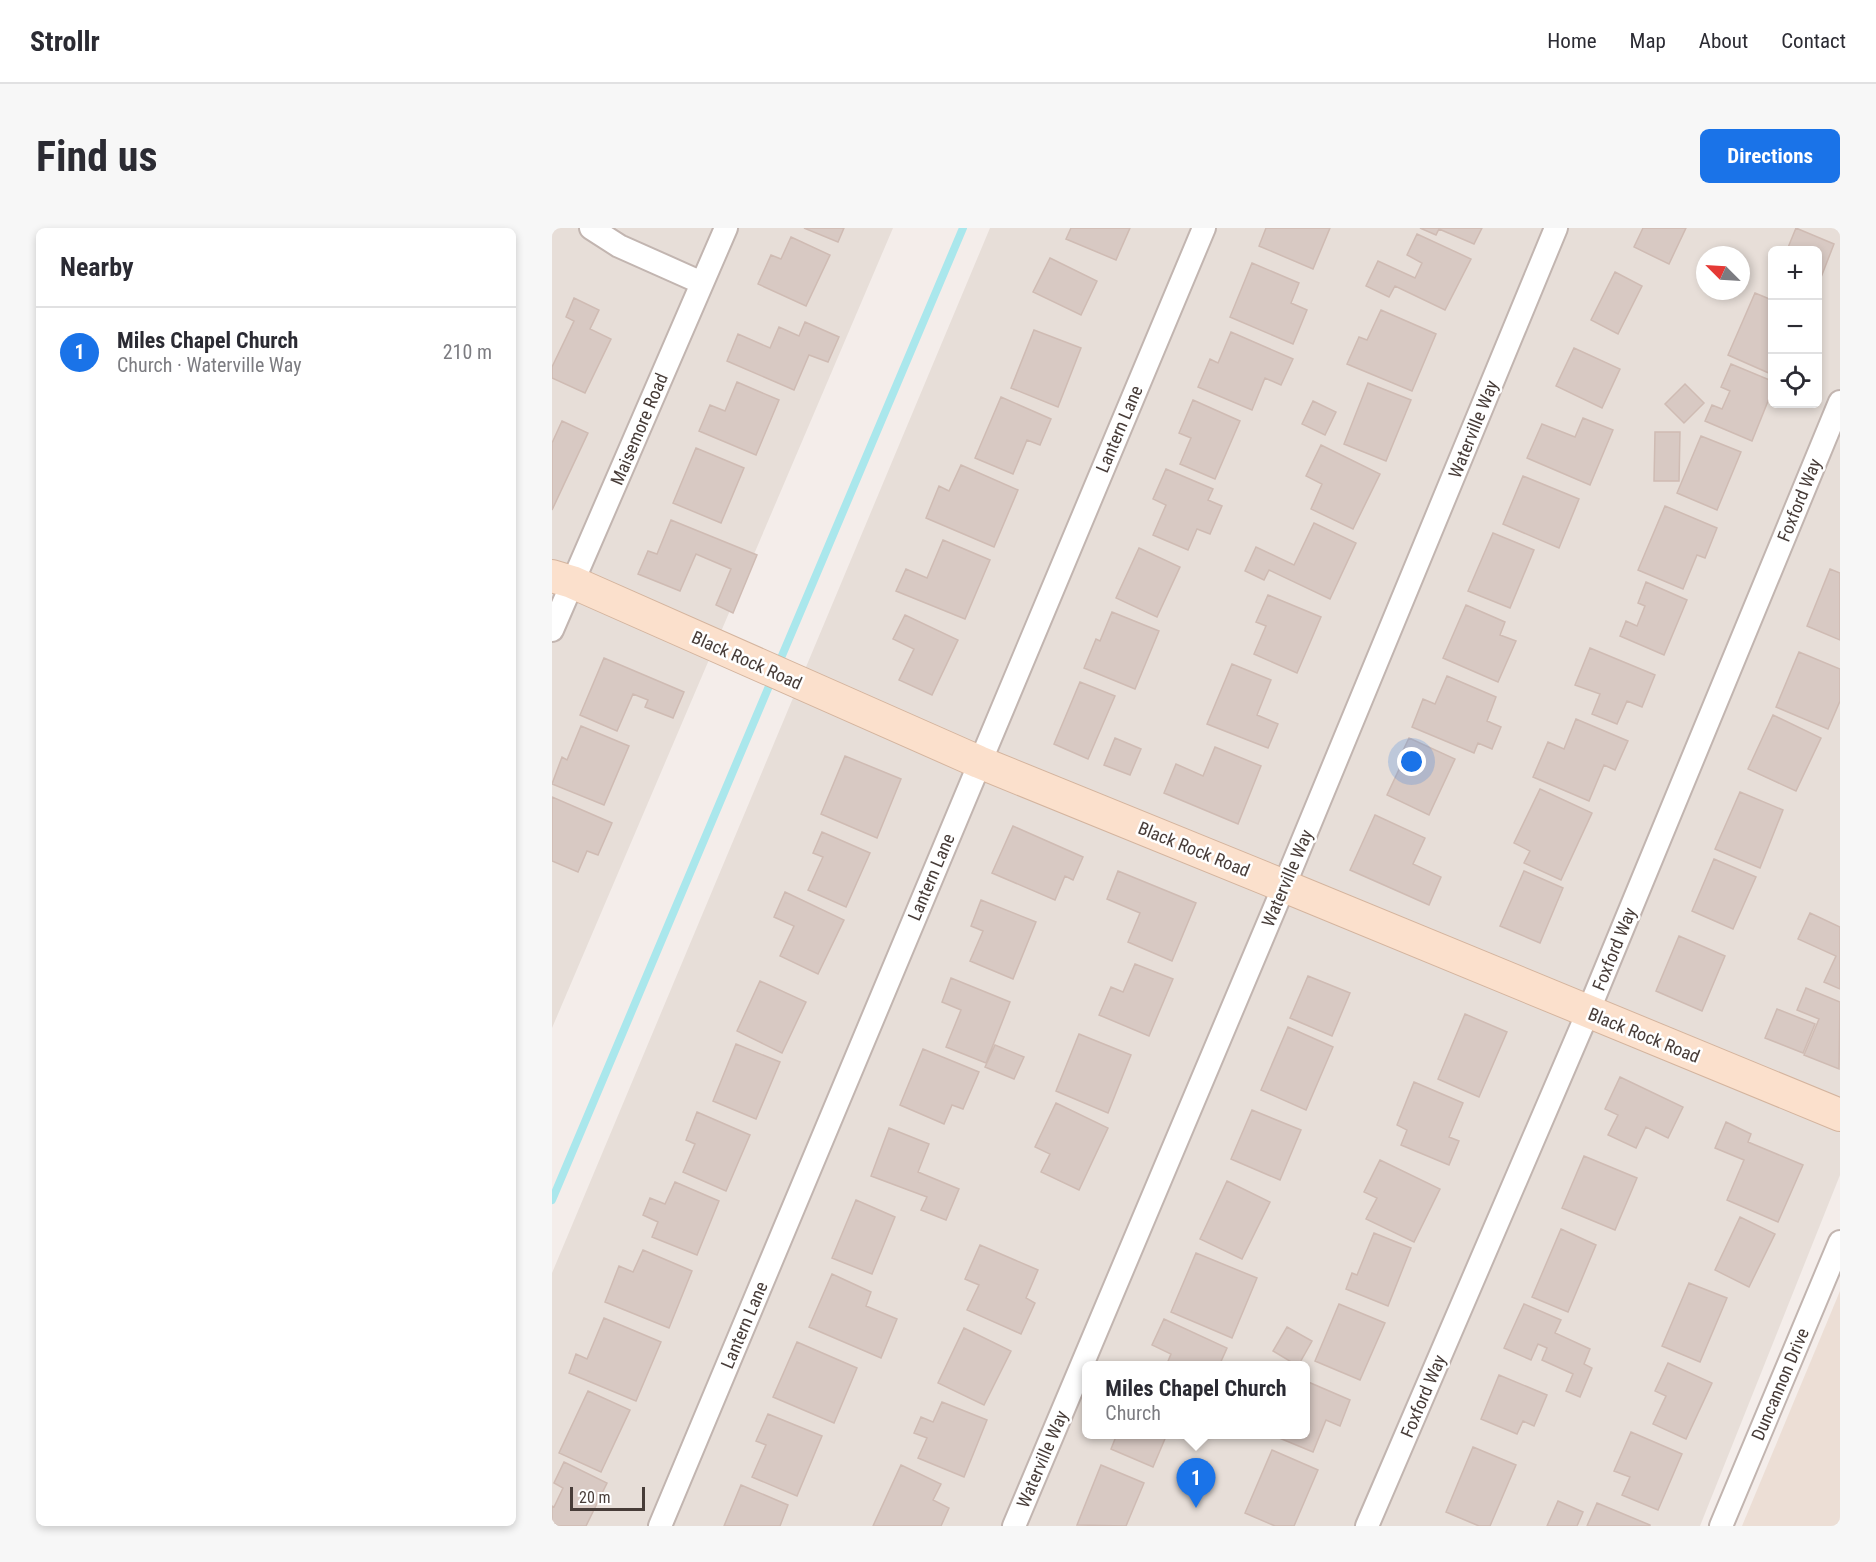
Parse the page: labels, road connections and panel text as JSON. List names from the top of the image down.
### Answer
{
  "streets": {
    "street": [
      "Maisemore Road",
      "Lantern Lane",
      "Waterville Way",
      "Foxford Way",
      "Black Rock Road",
      "Duncannon Drive"
    ]
  },
  "crossings": [
    ["Maisemore Road", "Black Rock Road"],
    ["Lantern Lane", "Black Rock Road"],
    ["Waterville Way", "Black Rock Road"],
    ["Foxford Way", "Black Rock Road"]
  ],
  "scale_bar": "20 m",
  "north": "top left",
  "page": {
    "header": "Strollr",
    "nav": [
      "Home",
      "Map",
      "About",
      "Contact"
    ],
    "buttons": "Directions",
    "title": "Find us",
    "heading": "Nearby",
    "map_buttons": ["+", "−"],
    "list": [
      {
        "mark": "1",
        "name": "Miles Chapel Church",
        "note": "Church · Waterville Way",
        "value": "210 m"
      }
    ],
    "popup": ["Miles Chapel Church", "Church"],
    "pins": "1",
    "scale": "20 m"
  }
}
